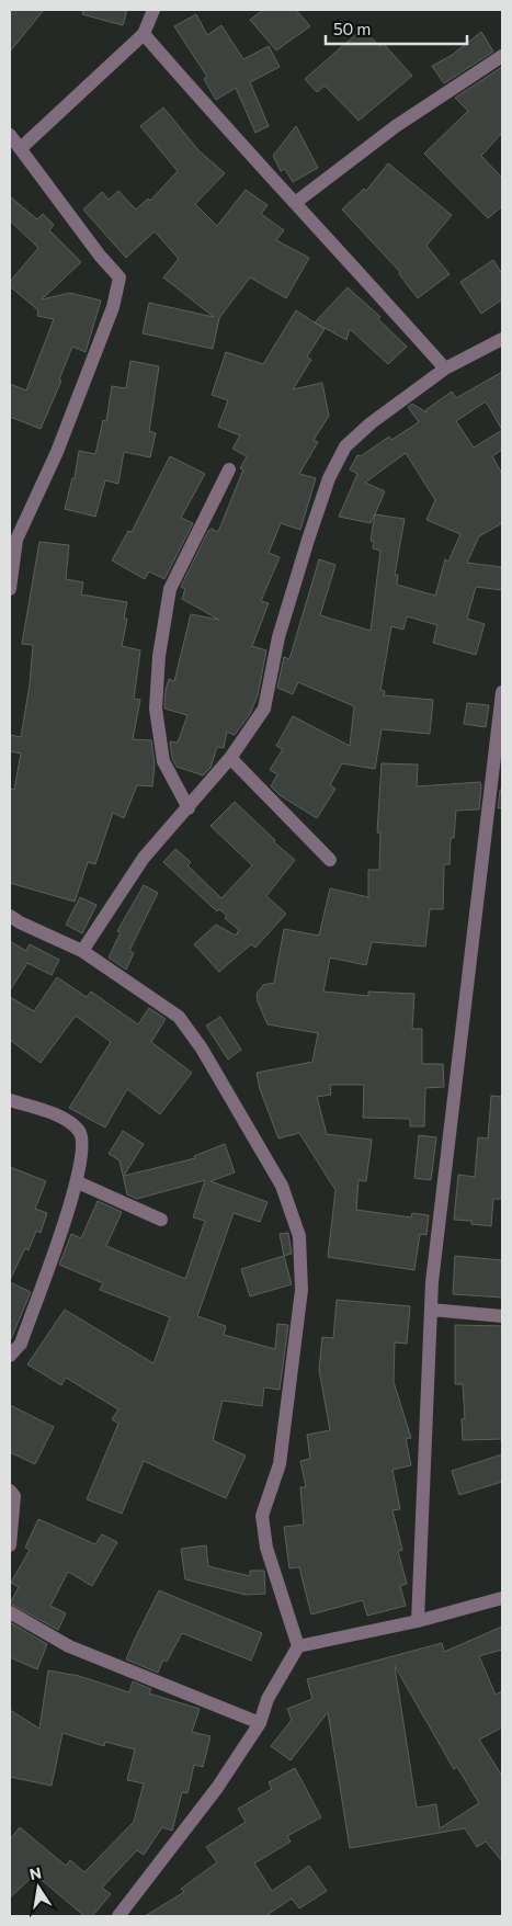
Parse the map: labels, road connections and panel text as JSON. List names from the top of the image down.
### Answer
{
  "scale_bar": "50 m",
  "north": "top"
}
